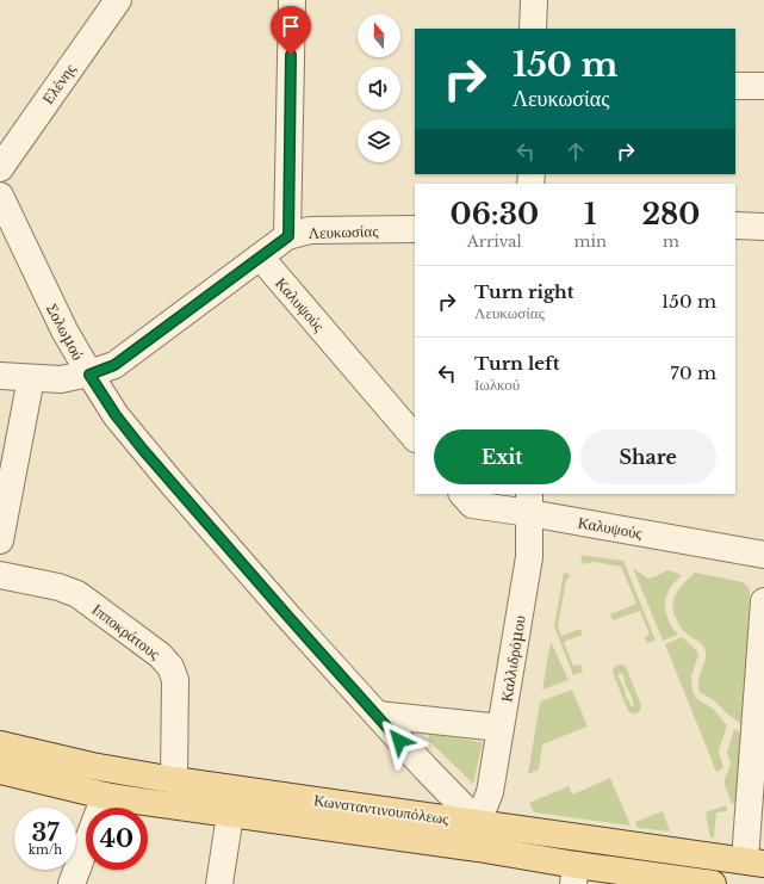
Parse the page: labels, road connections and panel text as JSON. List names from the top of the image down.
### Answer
{
  "streets": {
    "main road": ["Κωνσταντινουπόλεως"],
    "street": [
      "Ελένης",
      "Λευκωσίας",
      "Καλυψούς",
      "Σολωμού",
      "Ιπποκράτους",
      "Καλλιδρόμου"
    ]
  },
  "crossings": [
    ["Λευκωσίας", "Καλυψούς"],
    ["Λευκωσίας", "Σολωμού"],
    ["Καλυψούς", "Καλλιδρόμου"],
    ["Σολωμού", "Καλλιδρόμου"],
    ["Σολωμού", "Κωνσταντινουπόλεως"],
    ["Ιπποκράτους", "Κωνσταντινουπόλεως"],
    ["Καλλιδρόμου", "Κωνσταντινουπόλεως"]
  ],
  "north": "top",
  "page": {
    "turn": ["150 m", "Λευκωσίας"],
    "eta": [
      "06:30",
      "Arrival",
      "1",
      "min",
      "280",
      "m"
    ],
    "list": [
      {
        "name": "Turn right",
        "note": "Λευκωσίας",
        "value": "150 m"
      },
      {
        "name": "Turn left",
        "note": "Ιωλκού",
        "value": "70 m"
      }
    ],
    "buttons": ["Exit", "Share"],
    "speed": "37 km/h",
    "limit": "40"
  }
}
